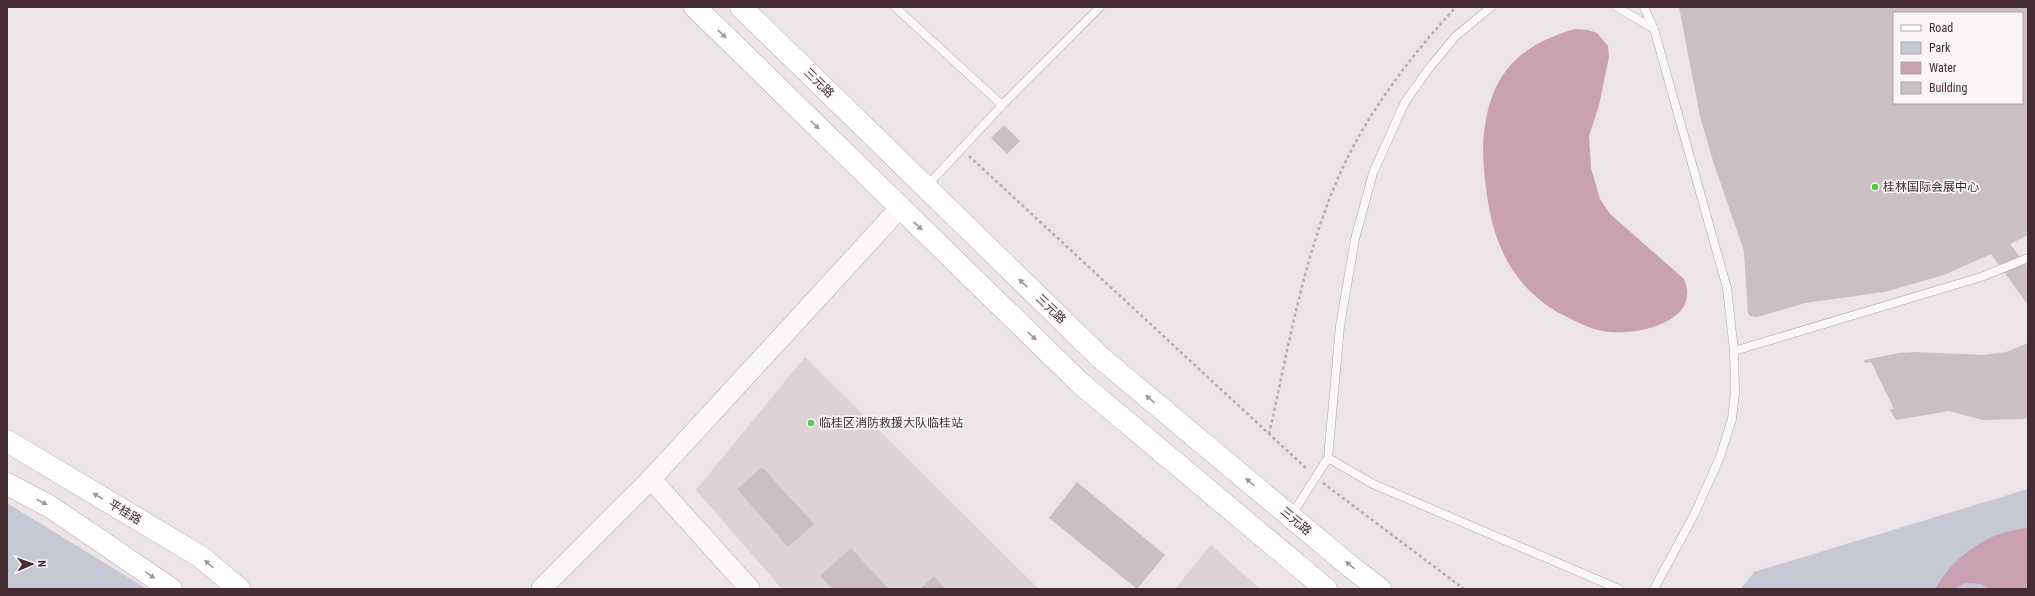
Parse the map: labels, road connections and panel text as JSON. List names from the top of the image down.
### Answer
{
  "streets": {
    "main road": ["三元路", "平桂路"]
  },
  "places": ["桂林国际会展中心", "临桂区消防救援大队临桂站"],
  "legend": [
    "Road",
    "Park",
    "Water",
    "Building"
  ],
  "north": "right"
}
